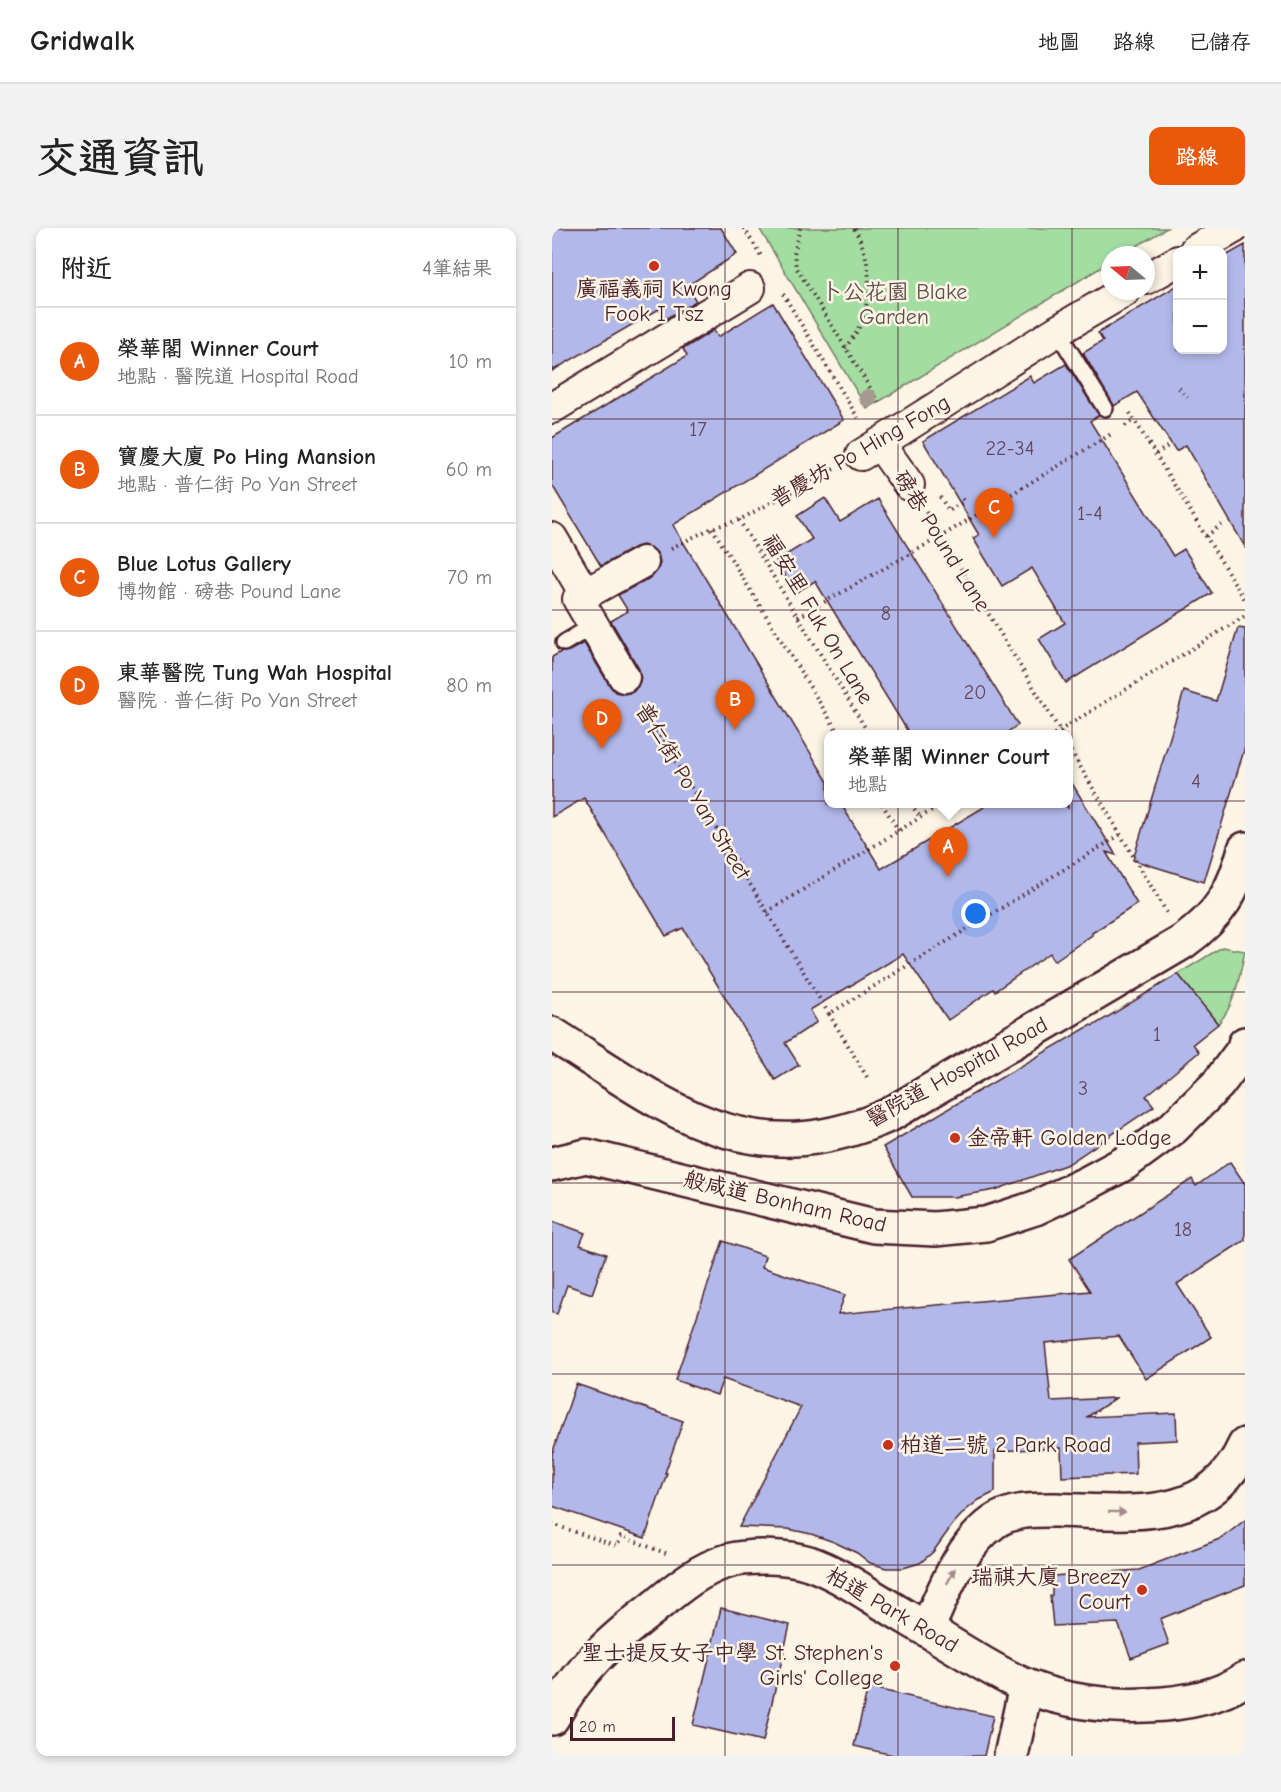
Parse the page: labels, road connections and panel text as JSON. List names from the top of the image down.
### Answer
{
  "streets": {
    "main road": ["醫院道 Hospital Road", "般咸道 Bonham Road", "柏道 Park Road"],
    "street": ["普慶坊 Po Hing Fong", "磅巷 Pound Lane", "普仁街 Po Yan Street"],
    "path": ["福安里 Fuk On Lane"]
  },
  "crossings": [
    ["普慶坊 Po Hing Fong", "磅巷 Pound Lane"],
    ["普慶坊 Po Hing Fong", "福安里 Fuk On Lane"]
  ],
  "parks": ["卜公花園 Blake Garden"],
  "places": [
    "廣福義祠 Kwong Fook I Tsz",
    "金帝軒 Golden Lodge",
    "柏道二號 2 Park Road",
    "瑞祺大廈 Breezy Court",
    "聖士提反女子中學 St. Stephen's Girls' College"
  ],
  "house_numbers": [
    "17",
    "22-34",
    "1-4",
    "8",
    "20",
    "4",
    "1",
    "3",
    "18"
  ],
  "scale_bar": "20 m",
  "north": "left",
  "page": {
    "header": "Gridwalk",
    "nav": ["地圖", "路線", "已儲存"],
    "buttons": "路線",
    "title": "交通資訊",
    "heading": ["附近", "4筆結果"],
    "map_buttons": ["+", "−"],
    "list": [
      {
        "mark": "A",
        "name": "榮華閣 Winner Court",
        "note": "地點 · 醫院道 Hospital Road",
        "value": "10 m"
      },
      {
        "mark": "B",
        "name": "寶慶大廈 Po Hing Mansion",
        "note": "地點 · 普仁街 Po Yan Street",
        "value": "60 m"
      },
      {
        "mark": "C",
        "name": "Blue Lotus Gallery",
        "note": "博物館 · 磅巷 Pound Lane",
        "value": "70 m"
      },
      {
        "mark": "D",
        "name": "東華醫院 Tung Wah Hospital",
        "note": "醫院 · 普仁街 Po Yan Street",
        "value": "80 m"
      }
    ],
    "pins": [
      "C",
      "B",
      "D",
      "A"
    ],
    "popup": ["榮華閣 Winner Court", "地點"],
    "scale": "20 m"
  }
}
